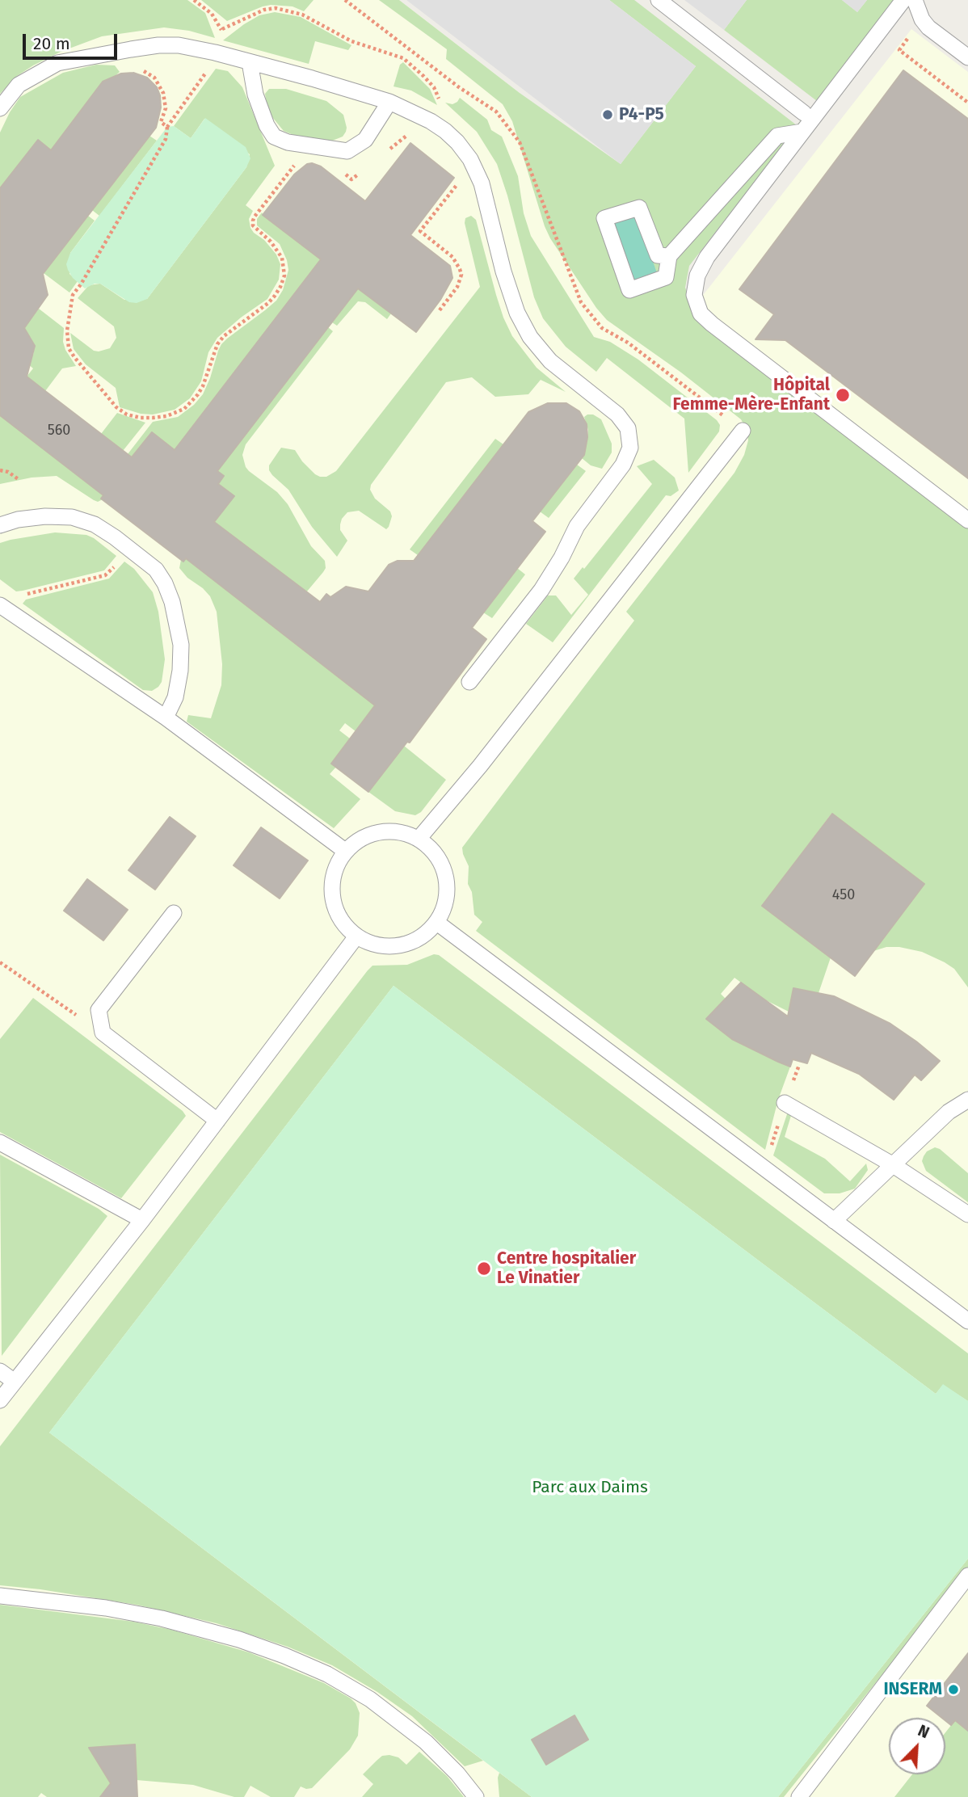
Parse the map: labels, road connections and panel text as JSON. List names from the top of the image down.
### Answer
{
  "parks": ["Parc aux Daims"],
  "places": [
    "P4-P5",
    "Hôpital Femme-Mère-Enfant",
    "Centre hospitalier Le Vinatier",
    "INSERM"
  ],
  "house_numbers": ["560", "450"],
  "scale_bar": "20 m",
  "north": "top right"
}
